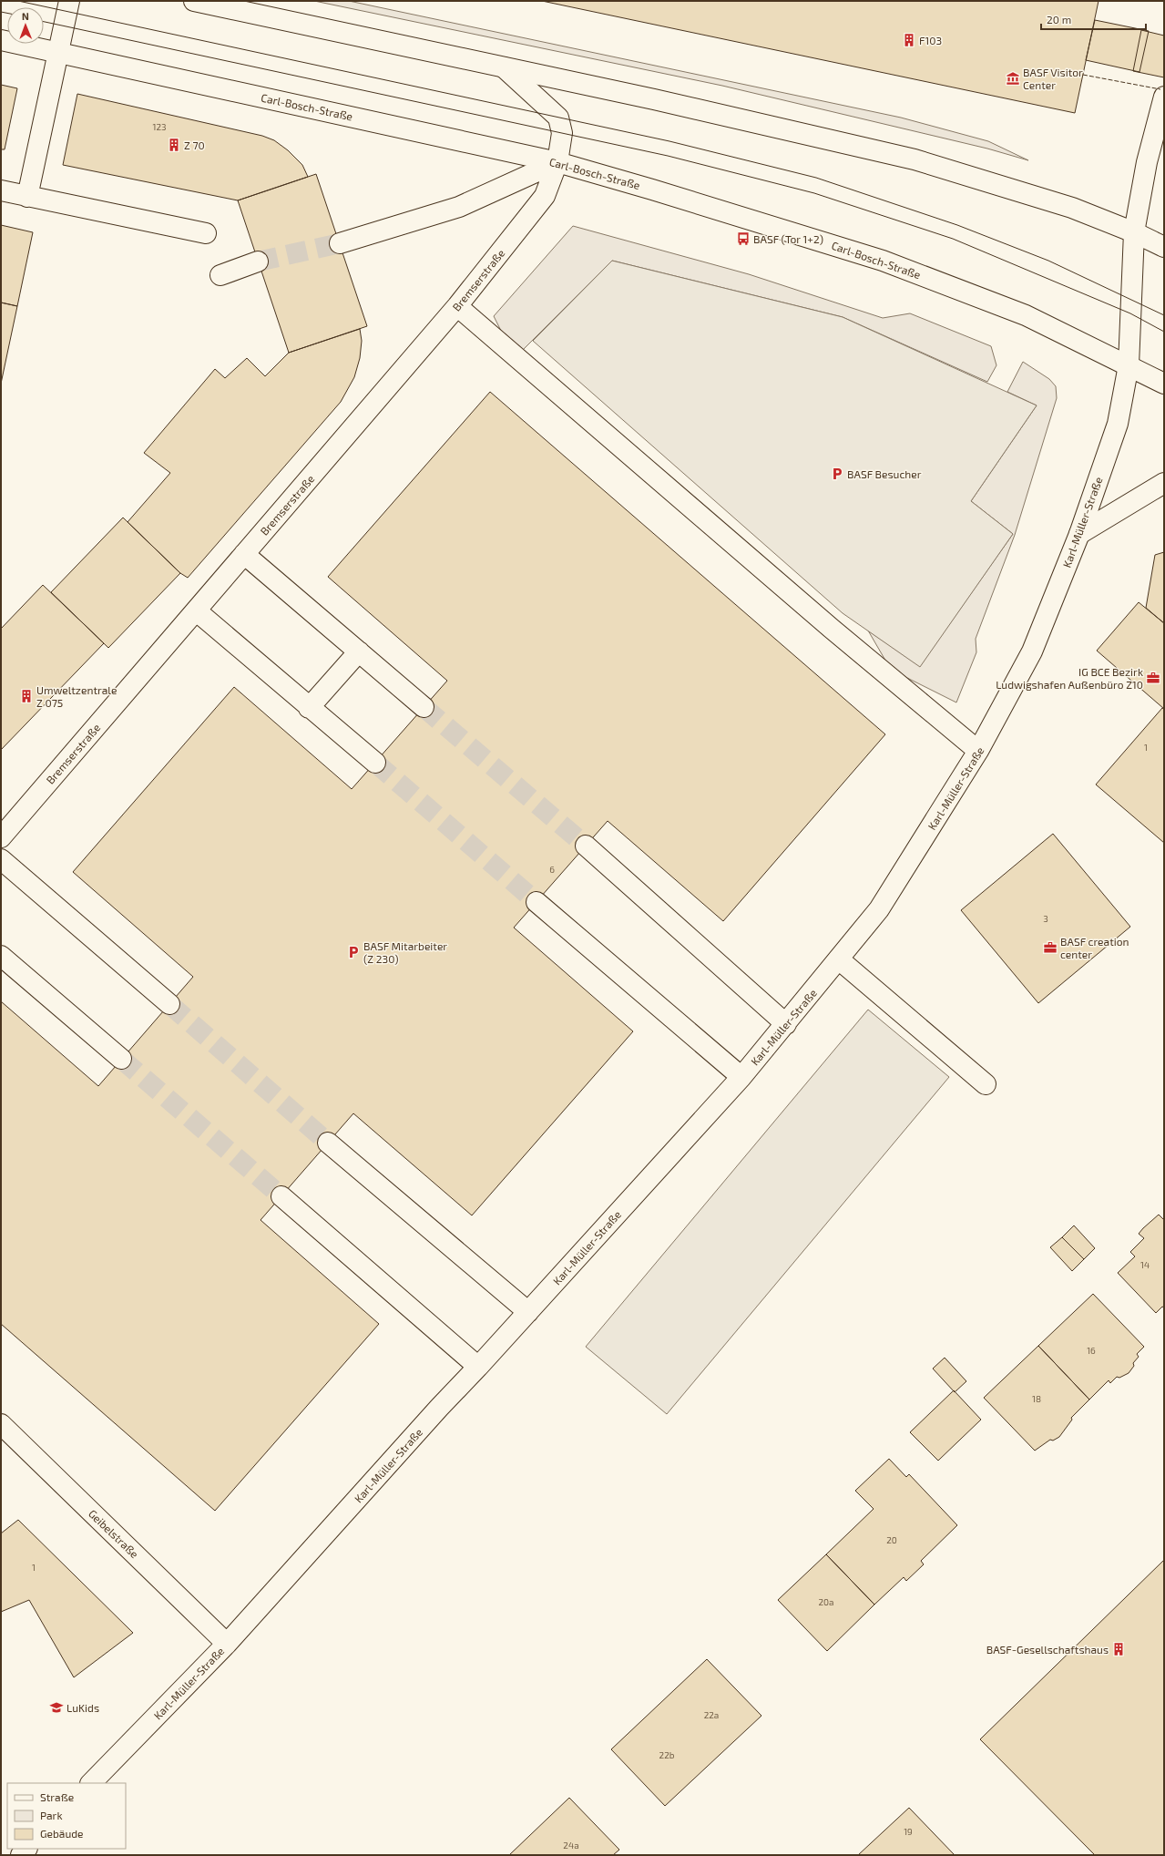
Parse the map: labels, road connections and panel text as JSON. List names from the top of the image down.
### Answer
{
  "streets": {
    "street": [
      "Carl-Bosch-Straße",
      "Bremserstraße",
      "Karl-Müller-Straße",
      "Geibelstraße"
    ]
  },
  "crossings": [
    ["Carl-Bosch-Straße", "Bremserstraße"],
    ["Carl-Bosch-Straße", "Karl-Müller-Straße"],
    ["Karl-Müller-Straße", "Geibelstraße"]
  ],
  "places": {
    "building": [
      "F103",
      "Z 70",
      "Umweltzentrale Z 075",
      "BASF-Gesellschaftshaus"
    ],
    "museum": ["BASF Visitor Center"],
    "bus stop": ["BASF (Tor 1+2)"],
    "parking": ["BASF Besucher", "BASF Mitarbeiter (Z 230)"],
    "office": ["IG BCE Bezirk Ludwigshafen Außenbüro Z10", "BASF creation center"],
    "school or university": ["LuKids"]
  },
  "house_numbers": [
    "123",
    "1",
    "6",
    "3",
    "14",
    "16",
    "18",
    "20",
    "1",
    "20a",
    "22a",
    "22b",
    "19",
    "24a"
  ],
  "legend": ["Straße", "Park", "Gebäude"],
  "scale_bar": "20 m",
  "north": "top"
}
